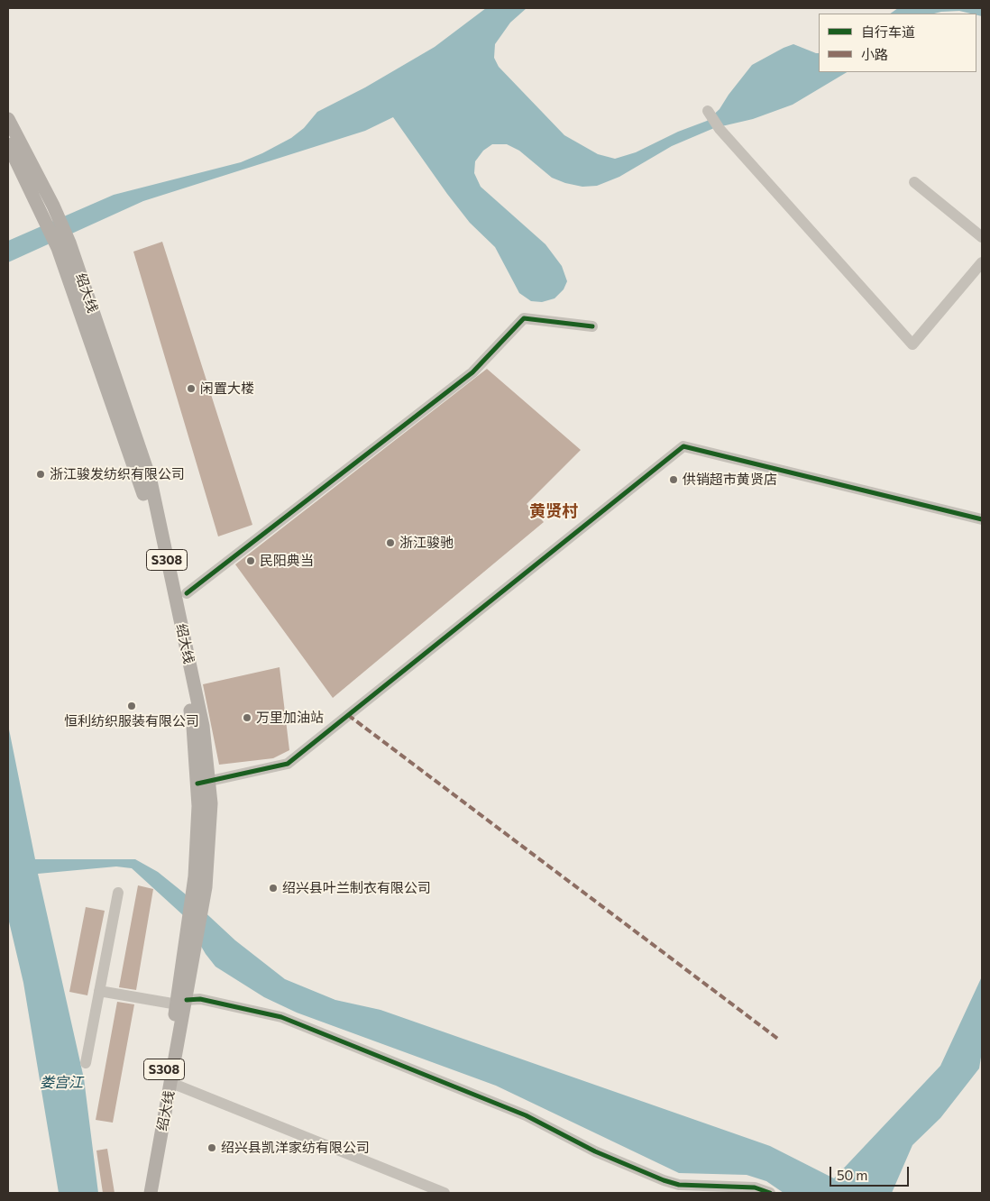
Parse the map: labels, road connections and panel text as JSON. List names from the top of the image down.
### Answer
{
  "streets": {
    "main road": ["绍大线", "S308"]
  },
  "districts": ["黄贤村"],
  "water": ["娄宫江"],
  "places": [
    "闲置大楼",
    "浙江骏发纺织有限公司",
    "供销超市黄贤店",
    "浙江骏驰",
    "民阳典当",
    "恒利纺织服装有限公司",
    "万里加油站",
    "绍兴县叶兰制衣有限公司",
    "绍兴县凯洋家纺有限公司"
  ],
  "legend": ["自行车道", "小路"],
  "scale_bar": "50 m"
}
